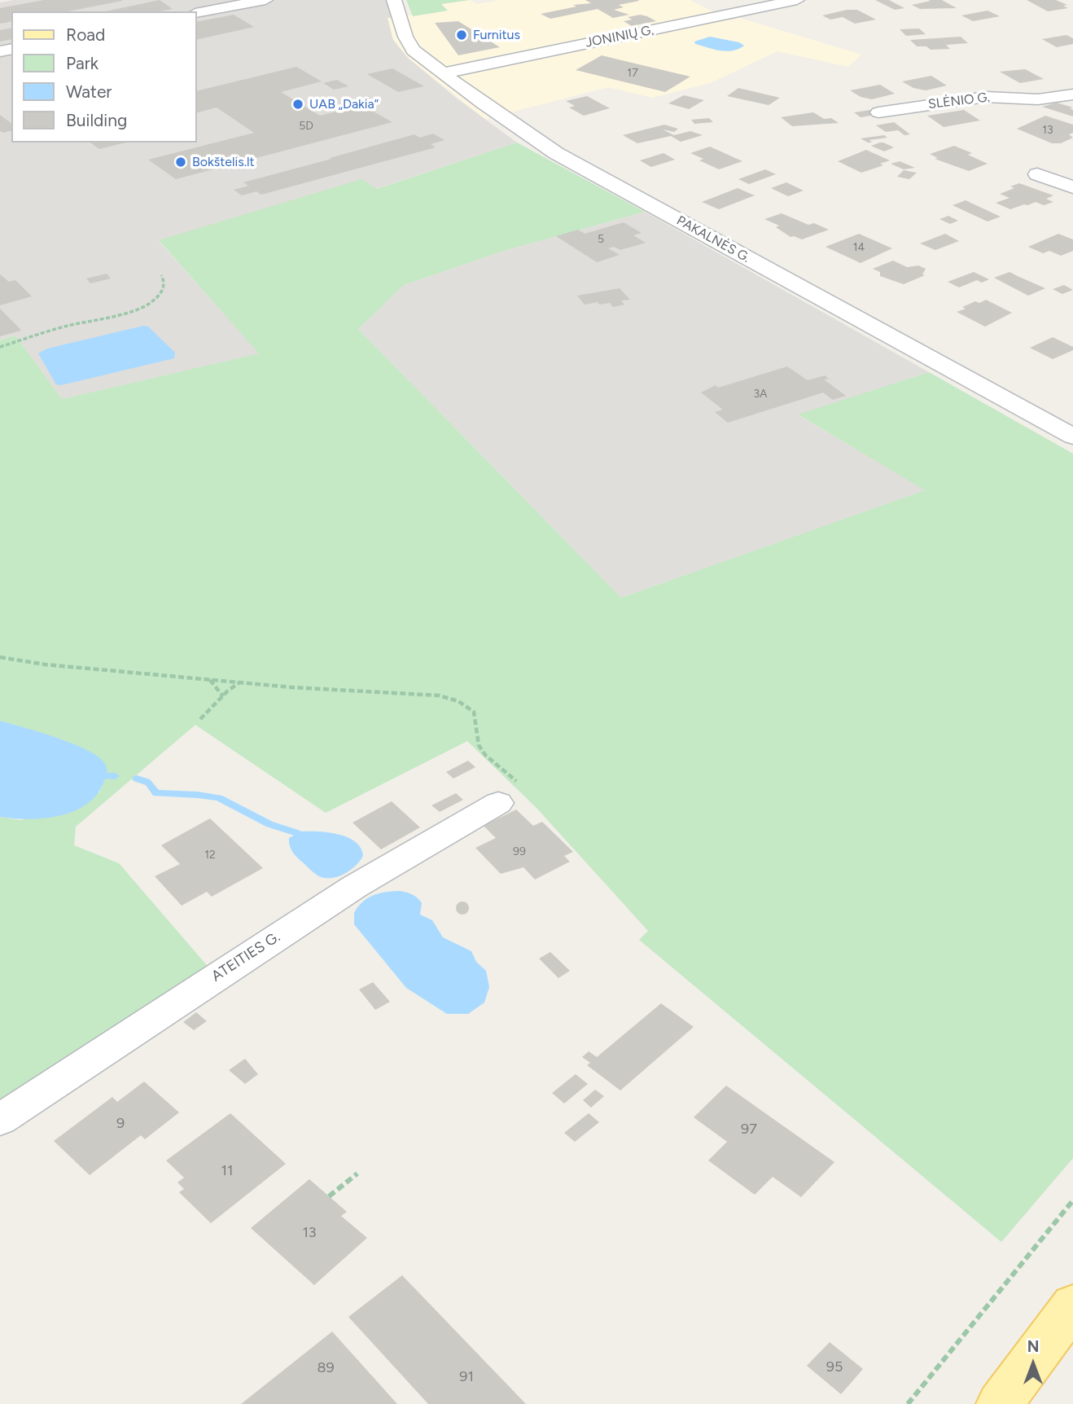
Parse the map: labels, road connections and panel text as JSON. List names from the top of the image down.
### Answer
{
  "streets": {
    "street": [
      "JONINIŲ G.",
      "SLĖNIO G.",
      "PAKALNĖS G.",
      "ATEITIES G."
    ]
  },
  "crossings": [
    ["JONINIŲ G.", "PAKALNĖS G."]
  ],
  "places": ["Furnitus", "UAB „Dakia“", "Bokštelis.lt"],
  "house_numbers": [
    "17",
    "5D",
    "13",
    "5",
    "14",
    "3A",
    "99",
    "12",
    "9",
    "97",
    "11",
    "13",
    "95",
    "89",
    "91"
  ],
  "legend": [
    "Road",
    "Park",
    "Water",
    "Building"
  ],
  "north": "top"
}
